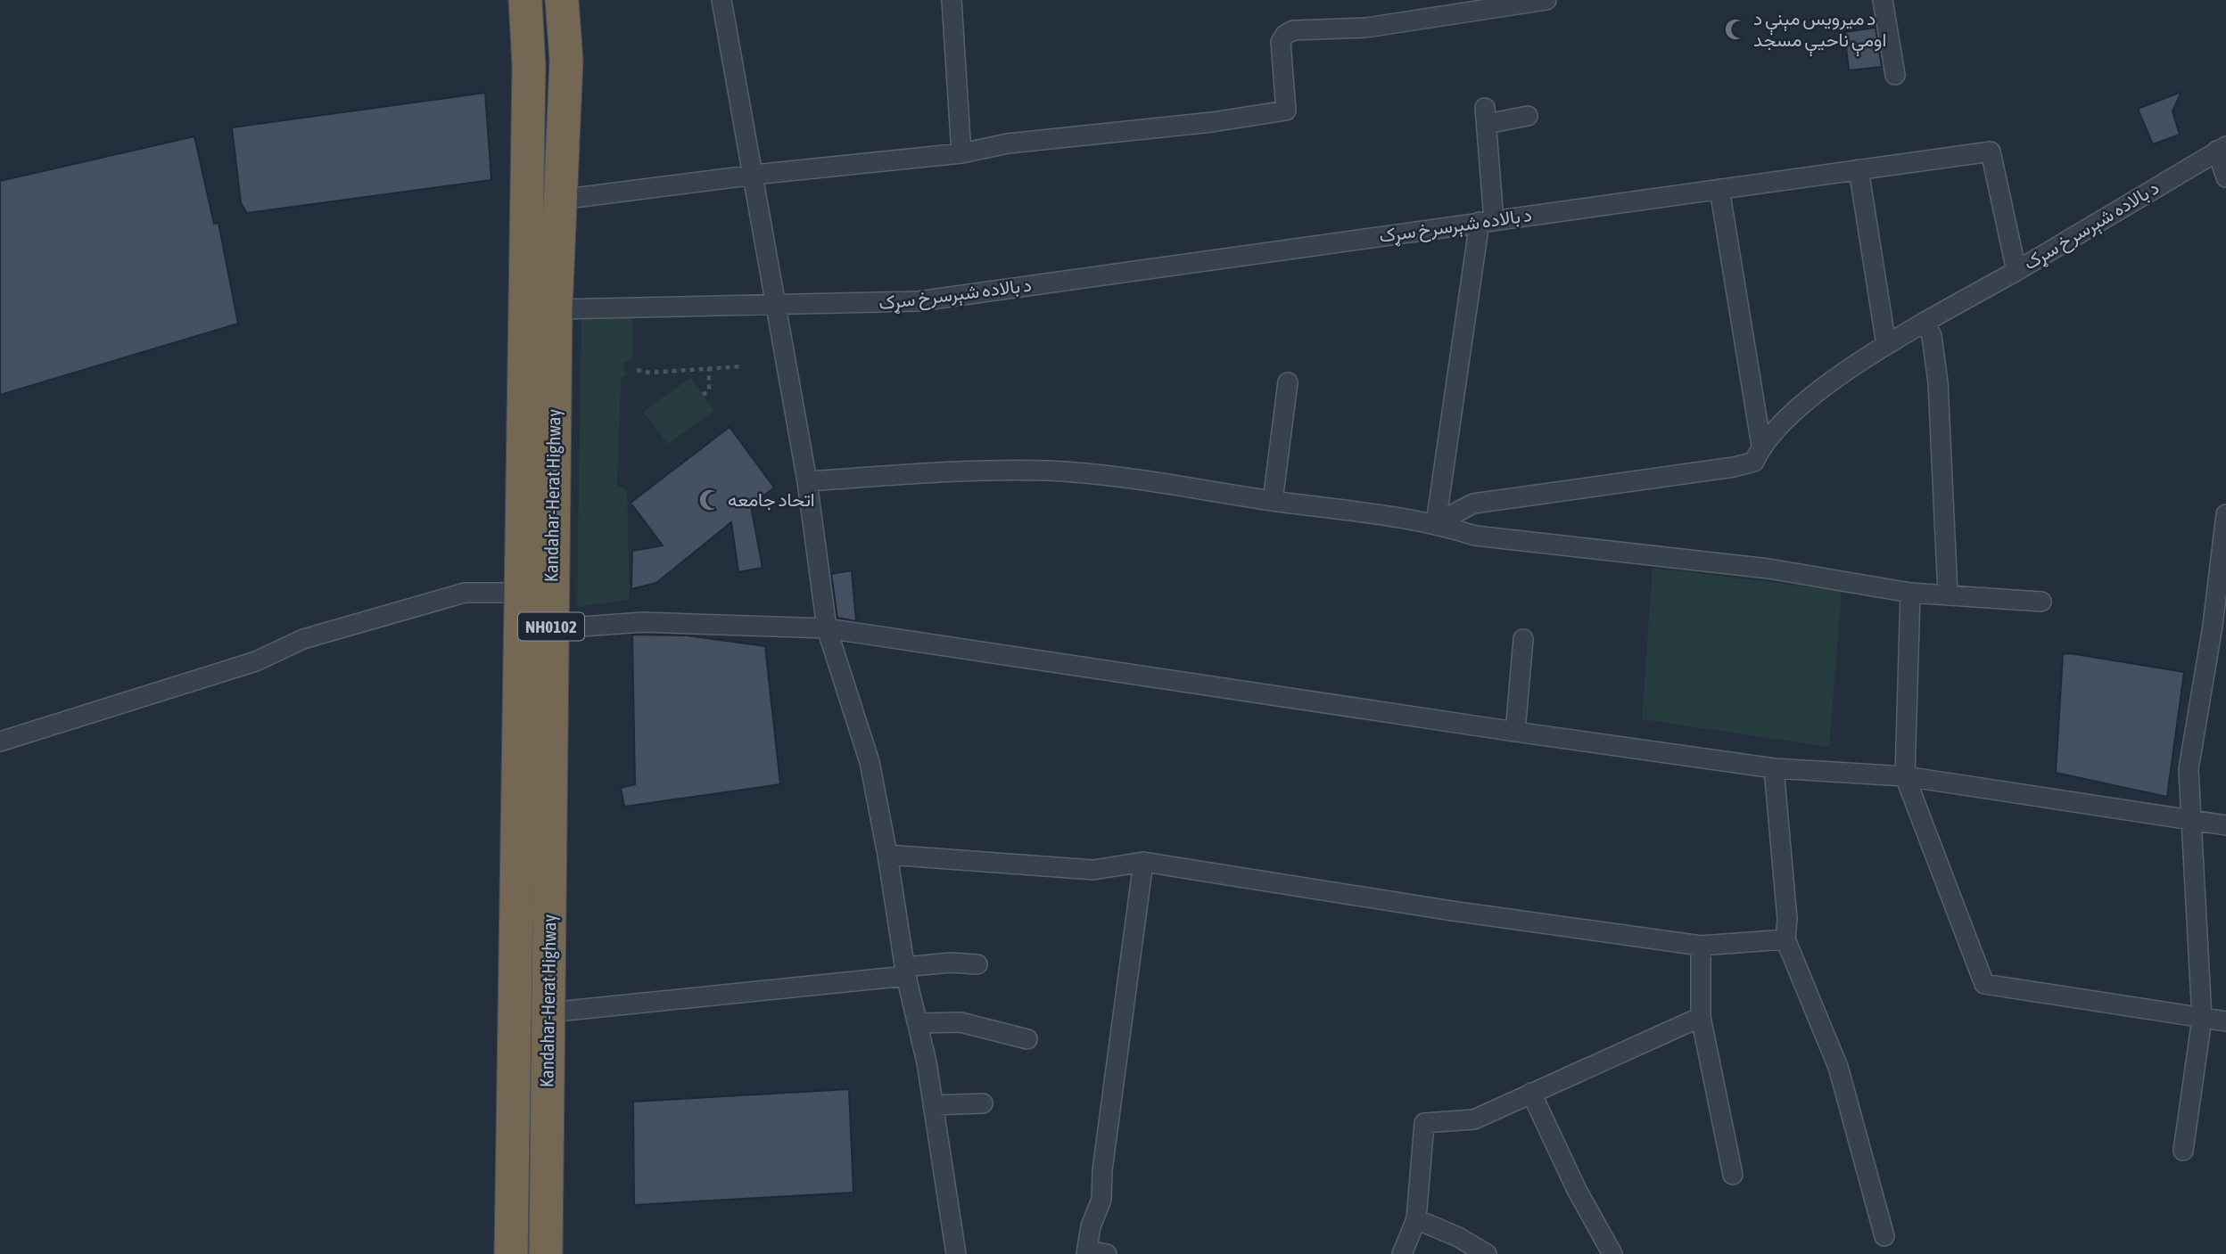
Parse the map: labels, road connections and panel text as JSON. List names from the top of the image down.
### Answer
{
  "streets": {
    "highway": ["Kandahar-Herat Highway", "NH0102"],
    "street": ["د بالاده شېرسرخ سړک"]
  },
  "crossings": [
    ["د بالاده شېرسرخ سړک", "Kandahar-Herat Highway"]
  ],
  "places": {
    "mosque": ["د ميرویس مېنې د اومې ناحيې مسجد", "اتحاد جامعه"]
  }
}
